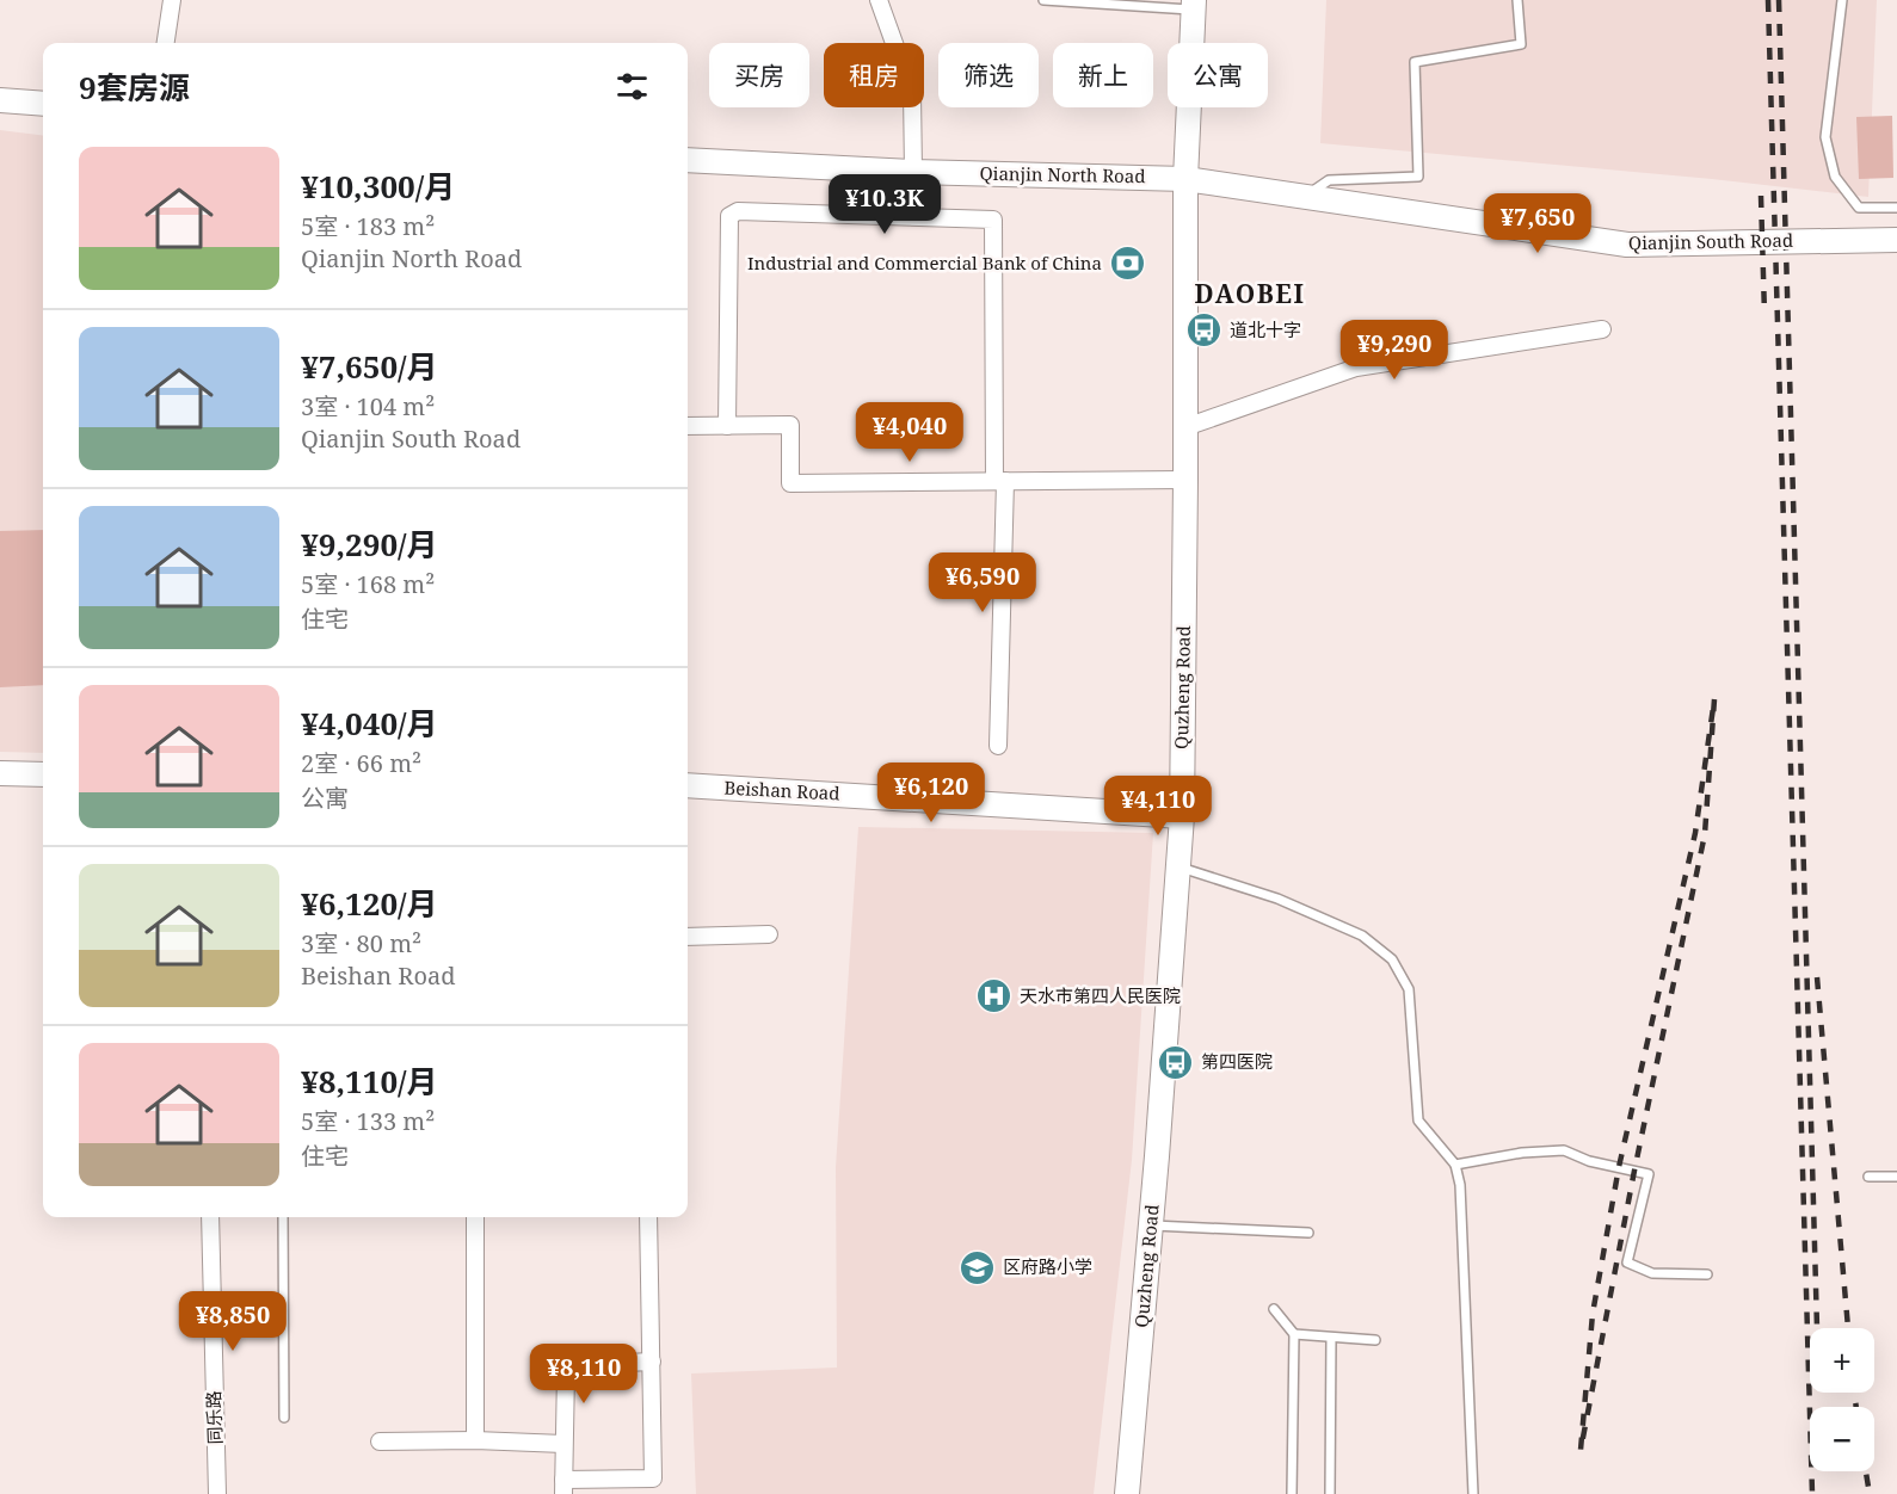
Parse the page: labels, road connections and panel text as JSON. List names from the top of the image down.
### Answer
{
  "streets": {
    "main road": [
      "Qianjin North Road",
      "Qianjin South Road",
      "Quzheng Road",
      "Beishan Road"
    ],
    "street": ["同乐路"]
  },
  "crossings": [
    ["Qianjin North Road", "Qianjin South Road"],
    ["Qianjin North Road", "Quzheng Road"],
    ["Qianjin South Road", "Quzheng Road"],
    ["Quzheng Road", "Beishan Road"]
  ],
  "districts": ["DAOBEI"],
  "places": {
    "bank": ["Industrial and Commercial Bank of China"],
    "bus stop": ["道北十字", "第四医院"],
    "hospital": ["天水市第四人民医院"],
    "school or university": ["区府路小学"]
  },
  "page": {
    "chip": [
      "买房",
      "租房",
      "筛选",
      "新上",
      "公寓"
    ],
    "heading": "9套房源",
    "list": [
      {
        "name": "¥10,300/月",
        "note": "5室 · 183 m² · Qianjin North Road"
      },
      {
        "name": "¥7,650/月",
        "note": "3室 · 104 m² · Qianjin South Road"
      },
      {
        "name": "¥9,290/月",
        "note": "5室 · 168 m² · 住宅"
      },
      {
        "name": "¥4,040/月",
        "note": "2室 · 66 m² · 公寓"
      },
      {
        "name": "¥6,120/月",
        "note": "3室 · 80 m² · Beishan Road"
      },
      {
        "name": "¥8,110/月",
        "note": "5室 · 133 m² · 住宅"
      }
    ],
    "price": [
      "¥10.3K",
      "¥7,650",
      "¥9,290",
      "¥4,040",
      "¥6,590",
      "¥6,120",
      "¥4,110",
      "¥8,850",
      "¥8,110"
    ],
    "map_buttons": ["+", "−"]
  }
}
